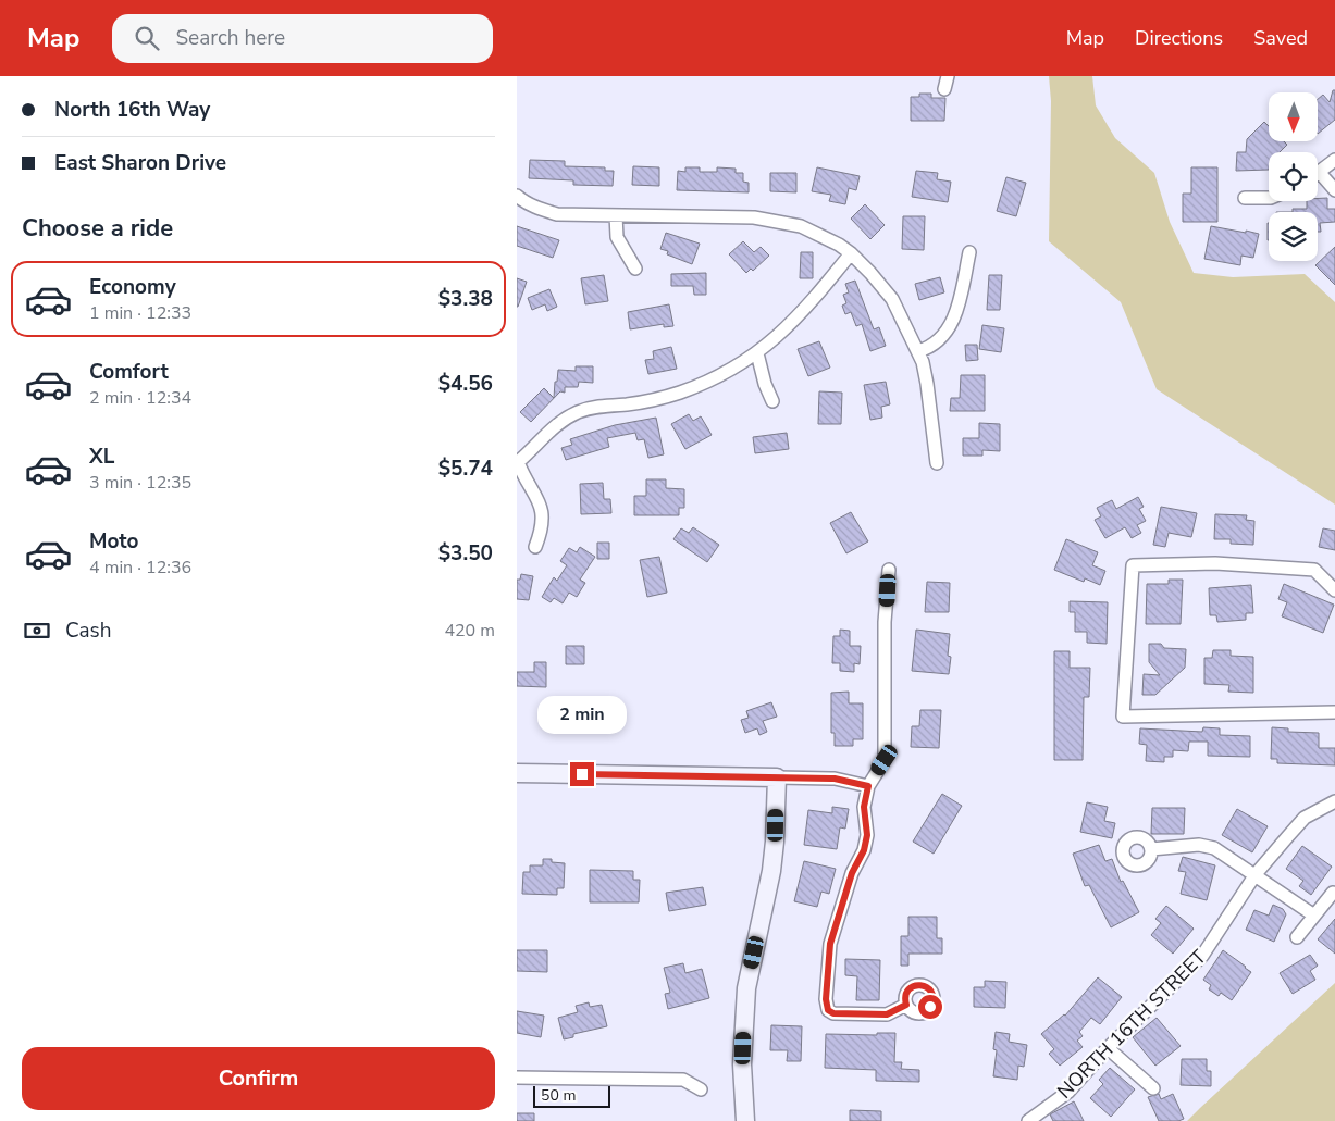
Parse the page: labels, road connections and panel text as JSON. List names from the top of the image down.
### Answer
{
  "streets": {
    "street": ["NORTH 16TH STREET"]
  },
  "scale_bar": "50 m",
  "north": "bottom",
  "page": {
    "header": "Map",
    "search": "Search here",
    "nav": ["Map", "Directions", "Saved"],
    "banner": ["North 16th Way", "East Sharon Drive"],
    "heading": "Choose a ride",
    "list": [
      {
        "name": "Economy",
        "note": "1 min · 12:33",
        "value": "$3.38"
      },
      {
        "name": "Comfort",
        "note": "2 min · 12:34",
        "value": "$4.56"
      },
      {
        "name": "XL",
        "note": "3 min · 12:35",
        "value": "$5.74"
      },
      {
        "name": "Moto",
        "note": "4 min · 12:36",
        "value": "$3.50"
      }
    ],
    "pay": ["Cash", "420 m"],
    "bubble": "2 min",
    "buttons": "Confirm",
    "scale": "50 m"
  }
}
